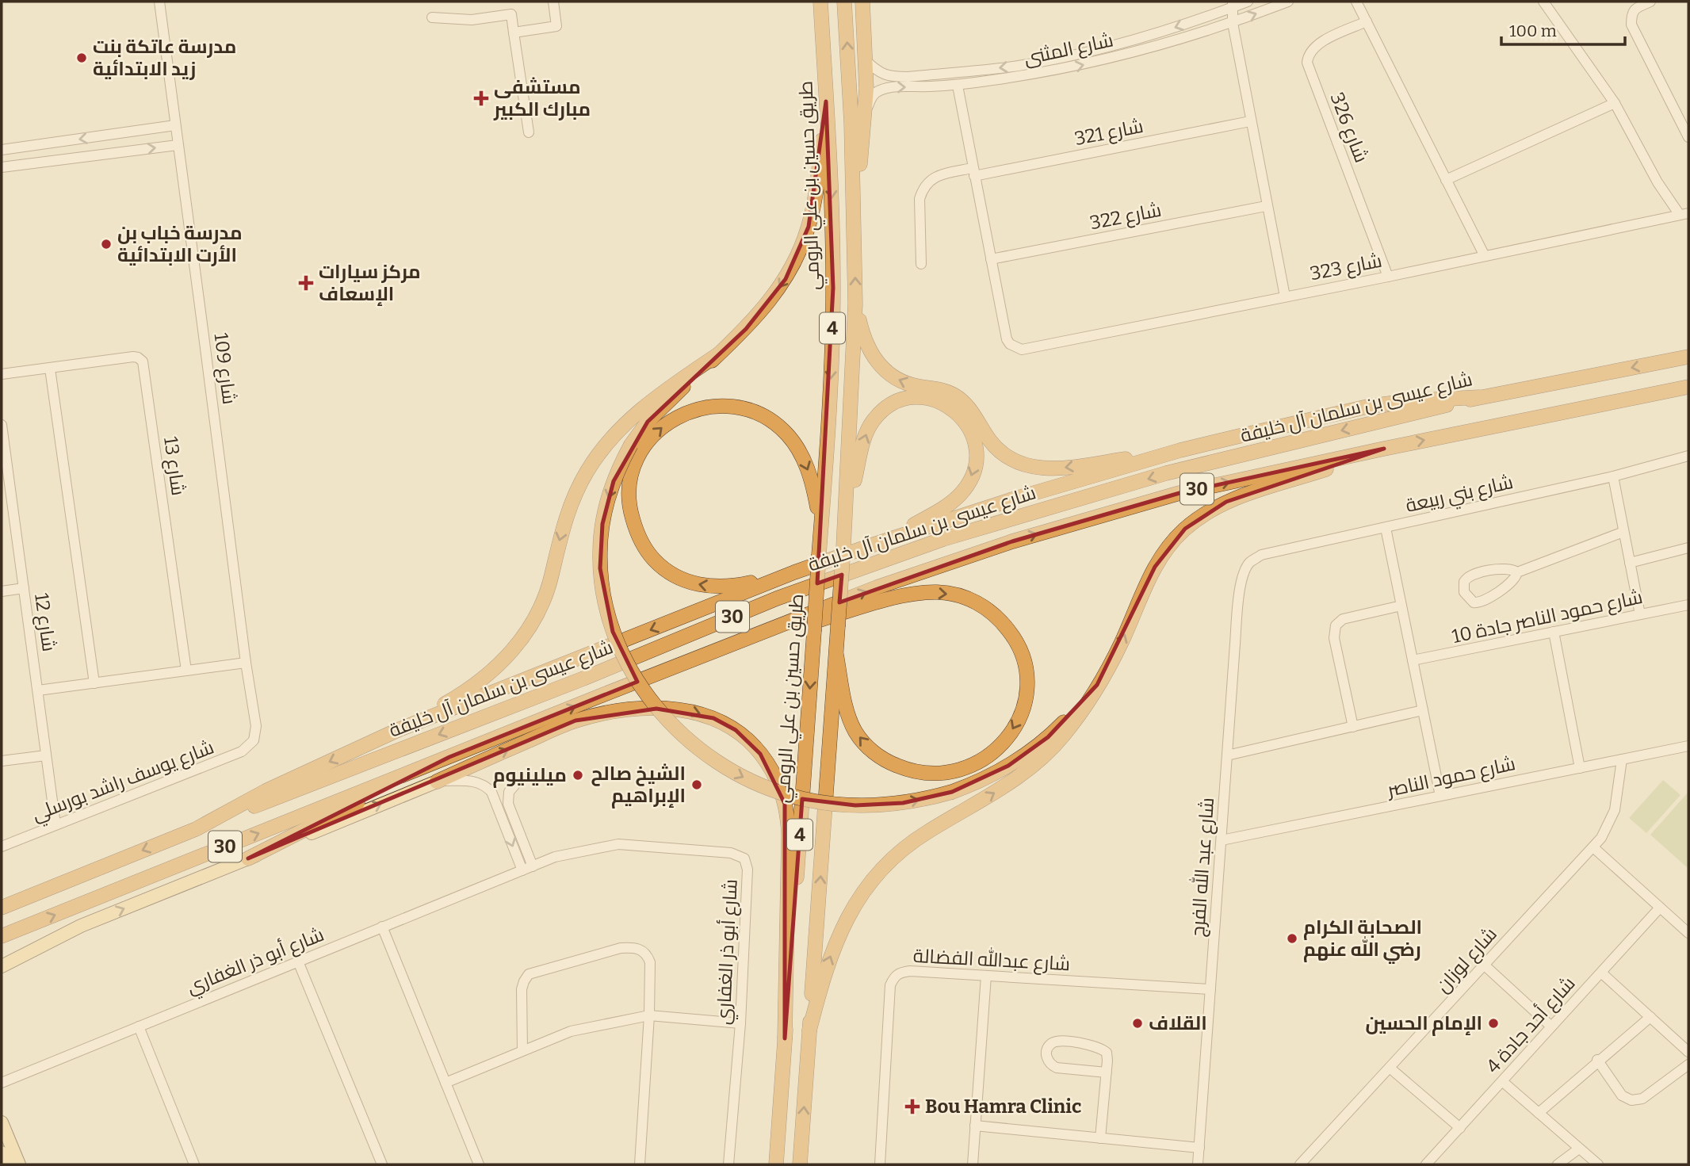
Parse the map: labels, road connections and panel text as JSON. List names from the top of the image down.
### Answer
{
  "streets": {
    "highway": [
      "طريق حسين بن علي الرومي",
      "4",
      "شارع عيسى بن سلمان آل خليفة",
      "30"
    ],
    "street": [
      "شارع المثنى",
      "شارع 326",
      "شارع 321",
      "شارع 322",
      "شارع 323",
      "شارع 109",
      "شارع 13",
      "شارع بني ربيعة",
      "شارع حمود الناصر جادة 10",
      "شارع 12",
      "شارع حمود الناصر",
      "شارع يوسف راشد بورسلي",
      "شارع عبد الله الفرج",
      "شارع أبو ذر الغفاري",
      "شارع عبدالله الفضالة",
      "شارع لوزان",
      "شارع أحد جادة 4"
    ]
  },
  "crossings": [
    ["شارع 326", "شارع 323"],
    ["شارع 322", "شارع 323"],
    ["شارع 109", "شارع يوسف راشد بورسلي"],
    ["شارع عيسى بن سلمان آل خليفة", "30"],
    ["شارع بني ربيعة", "شارع عبد الله الفرج"],
    ["شارع 12", "شارع يوسف راشد بورسلي"],
    ["شارع حمود الناصر", "شارع عبد الله الفرج"],
    ["شارع حمود الناصر", "شارع لوزان"],
    ["شارع عبد الله الفرج", "شارع عبدالله الفضالة"]
  ],
  "places": {
    "other": [
      "مدرسة عاتكة بنت زيد الابتدائية",
      "مدرسة خباب بن الأرت الابتدائية",
      "ميلينيوم",
      "الشيخ صالح الإبراهيم",
      "الصحابة الكرام رضي الله عنهم",
      "القلاف",
      "الإمام الحسين"
    ],
    "health": ["مستشفى مبارك الكبير", "مركز سيارات الإسعاف", "Bou Hamra Clinic"]
  },
  "scale_bar": "100 m"
}
